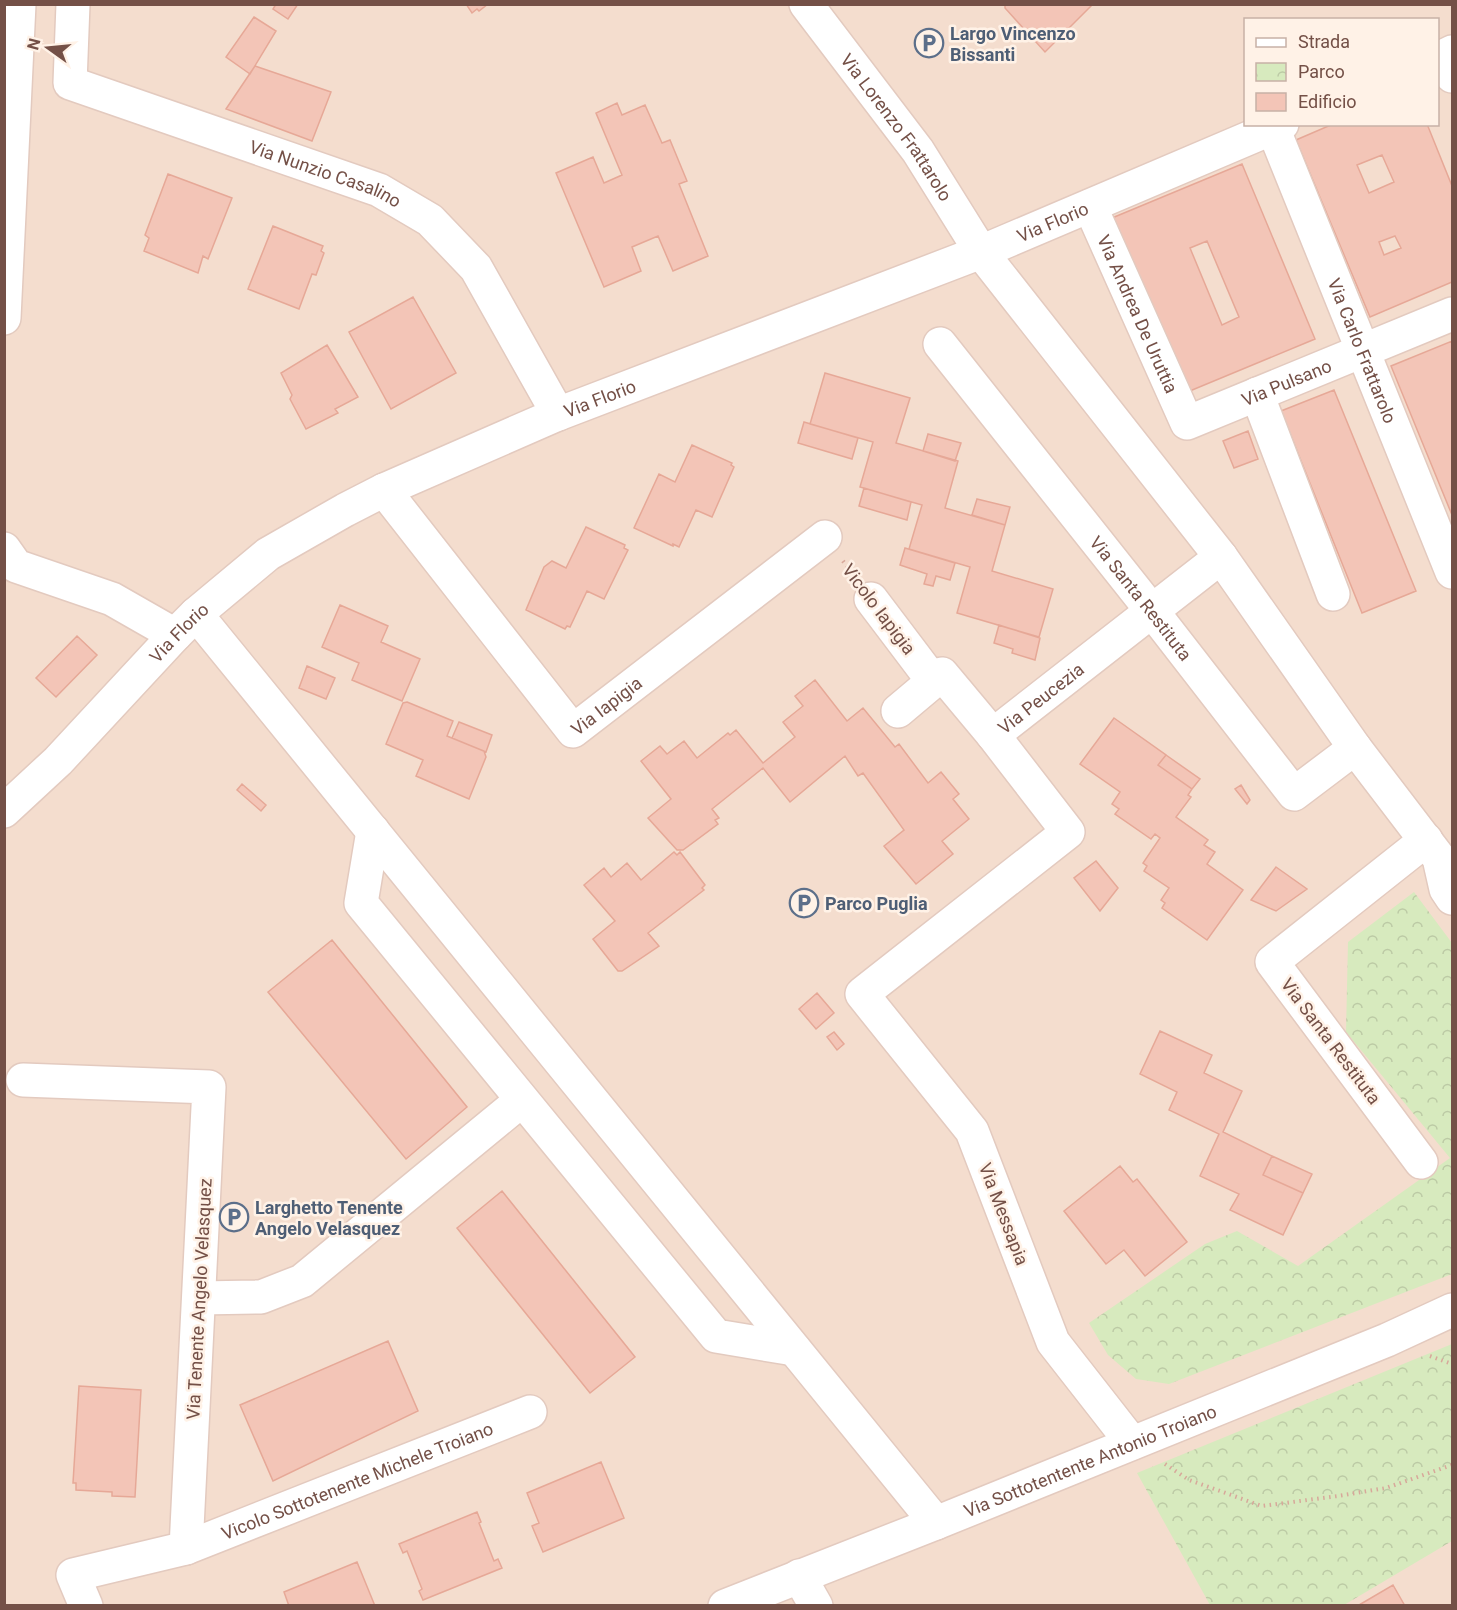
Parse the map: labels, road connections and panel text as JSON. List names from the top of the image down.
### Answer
{
  "streets": {
    "street": [
      "Via Lorenzo Frattarolo",
      "Via Nunzio Casalino",
      "Via Florio",
      "Via Andrea De Uruttia",
      "Via Carlo Frattarolo",
      "Via Pulsano",
      "Via Santa Restituta",
      "Vicolo Iapigia",
      "Via Peucezia",
      "Via Iapigia",
      "Via Messapia",
      "Via Tenente Angelo Velasquez",
      "Via Sottotentente Antonio Troiano",
      "Vicolo Sottotenente Michele Troiano"
    ]
  },
  "crossings": [
    ["Via Lorenzo Frattarolo", "Via Florio"],
    ["Via Nunzio Casalino", "Via Florio"],
    ["Via Florio", "Via Andrea De Uruttia"],
    ["Via Florio", "Via Carlo Frattarolo"],
    ["Via Florio", "Via Iapigia"],
    ["Via Andrea De Uruttia", "Via Pulsano"],
    ["Via Carlo Frattarolo", "Via Pulsano"],
    ["Via Santa Restituta", "Via Peucezia"],
    ["Vicolo Iapigia", "Via Iapigia"],
    ["Via Peucezia", "Via Messapia"],
    ["Via Messapia", "Via Sottotentente Antonio Troiano"],
    ["Via Tenente Angelo Velasquez", "Vicolo Sottotenente Michele Troiano"]
  ],
  "places": {
    "parking": ["Largo Vincenzo Bissanti", "Parco Puglia", "Larghetto Tenente Angelo Velasquez"]
  },
  "legend": ["Strada", "Parco", "Edificio"],
  "north": "left"
}
